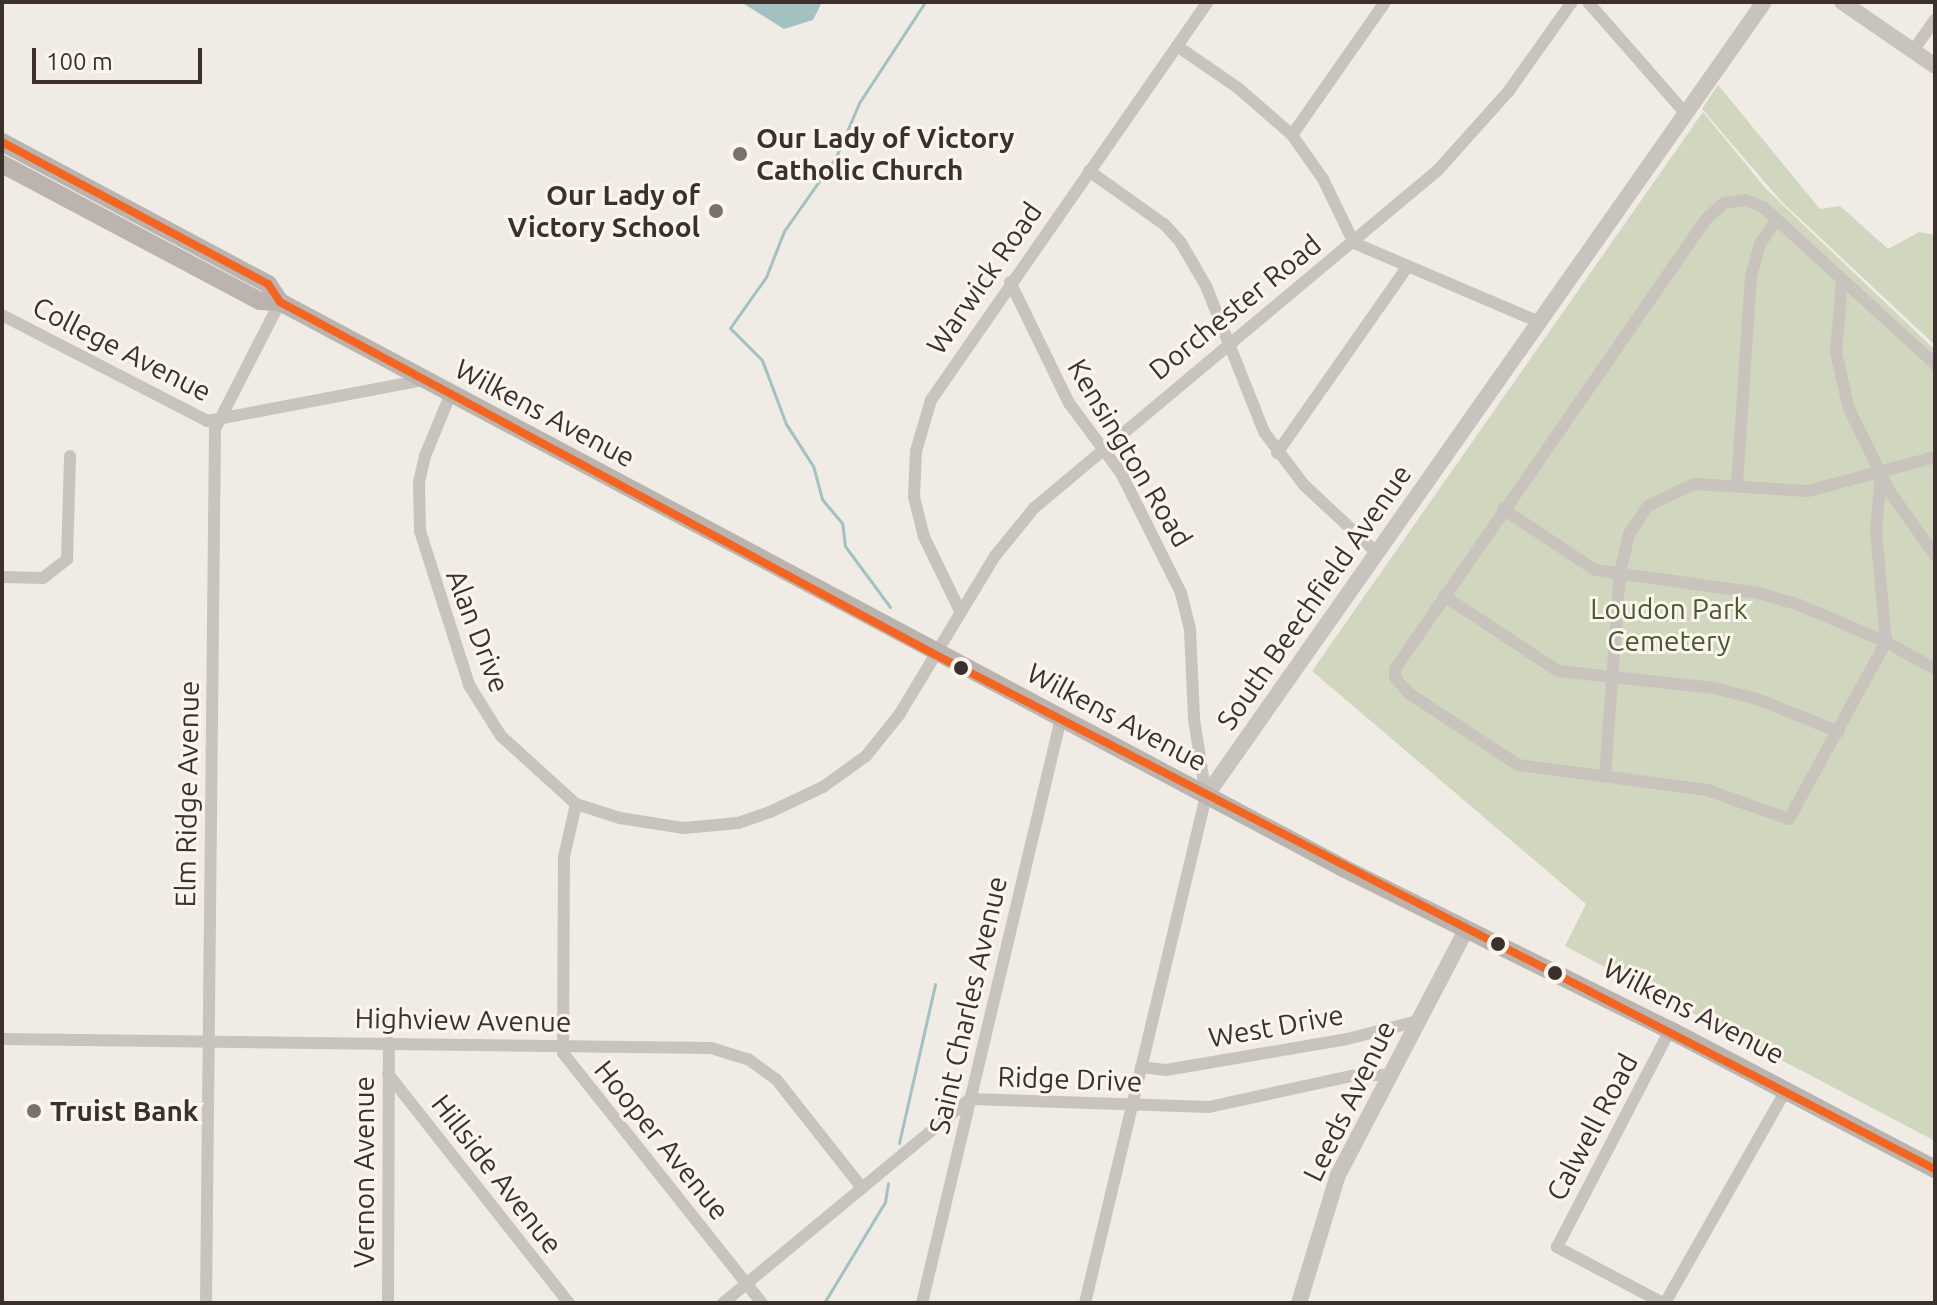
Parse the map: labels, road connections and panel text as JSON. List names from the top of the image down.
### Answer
{
  "streets": {
    "main road": ["Wilkens Avenue"],
    "street": [
      "Warwick Road",
      "Dorchester Road",
      "College Avenue",
      "Kensington Road",
      "South Beechfield Avenue",
      "Alan Drive",
      "Elm Ridge Avenue",
      "Saint Charles Avenue",
      "Highview Avenue",
      "West Drive",
      "Ridge Drive",
      "Leeds Avenue",
      "Calwell Road",
      "Hooper Avenue",
      "Vernon Avenue",
      "Hillside Avenue"
    ]
  },
  "crossings": [
    ["Warwick Road", "Dorchester Road"],
    ["Warwick Road", "Kensington Road"],
    ["Dorchester Road", "Wilkens Avenue"],
    ["Dorchester Road", "Kensington Road"],
    ["Dorchester Road", "Alan Drive"],
    ["College Avenue", "Elm Ridge Avenue"],
    ["Wilkens Avenue", "Kensington Road"],
    ["Wilkens Avenue", "South Beechfield Avenue"],
    ["Wilkens Avenue", "Alan Drive"],
    ["Wilkens Avenue", "Elm Ridge Avenue"],
    ["Wilkens Avenue", "Saint Charles Avenue"],
    ["Wilkens Avenue", "Leeds Avenue"],
    ["Wilkens Avenue", "Calwell Road"],
    ["Kensington Road", "South Beechfield Avenue"],
    ["South Beechfield Avenue", "West Drive"],
    ["South Beechfield Avenue", "Ridge Drive"],
    ["Alan Drive", "Hooper Avenue"],
    ["Elm Ridge Avenue", "Highview Avenue"],
    ["Saint Charles Avenue", "Ridge Drive"],
    ["Highview Avenue", "Ridge Drive"],
    ["Highview Avenue", "Hooper Avenue"],
    ["Highview Avenue", "Vernon Avenue"],
    ["West Drive", "Leeds Avenue"],
    ["Ridge Drive", "Leeds Avenue"],
    ["Ridge Drive", "Hooper Avenue"],
    ["Vernon Avenue", "Hillside Avenue"]
  ],
  "parks": ["Loudon Park Cemetery"],
  "places": ["Our Lady of Victory Catholic Church", "Our Lady of Victory School", "Truist Bank"],
  "scale_bar": "100 m"
}
